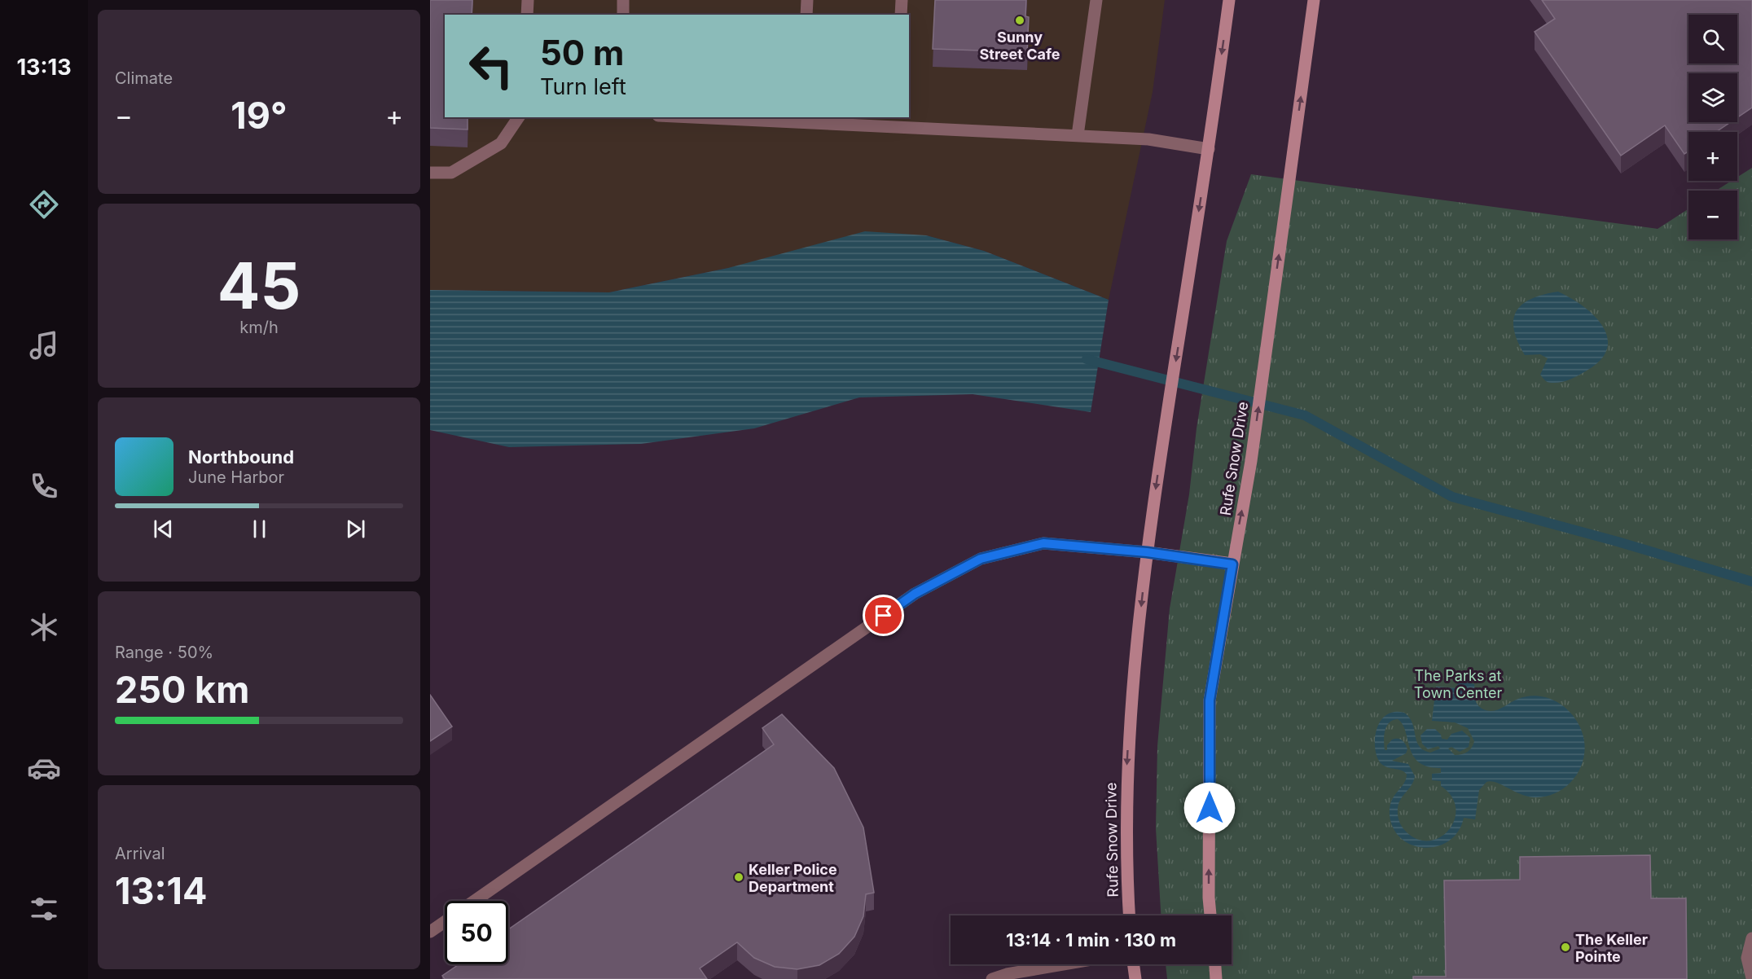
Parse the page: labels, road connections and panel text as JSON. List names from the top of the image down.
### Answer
{
  "streets": {
    "main road": ["Rufe Snow Drive"]
  },
  "parks": ["The Parks at Town Center"],
  "places": ["Sunny Street Cafe", "Keller Police Department", "The Keller Pointe"],
  "page": {
    "tabs": "13:13",
    "tile": [
      "Climate",
      ["45", "km/h"],
      ["Range · 50%", "250 km"],
      ["Arrival", "13:14"]
    ],
    "map_buttons": ["+", "−"],
    "turn": ["50 m", "Turn left"],
    "heat": ["−", "19°", "+"],
    "song": ["Northbound", "June Harbor"],
    "limit": "50",
    "trip": "13:14 · 1 min · 130 m"
  }
}
